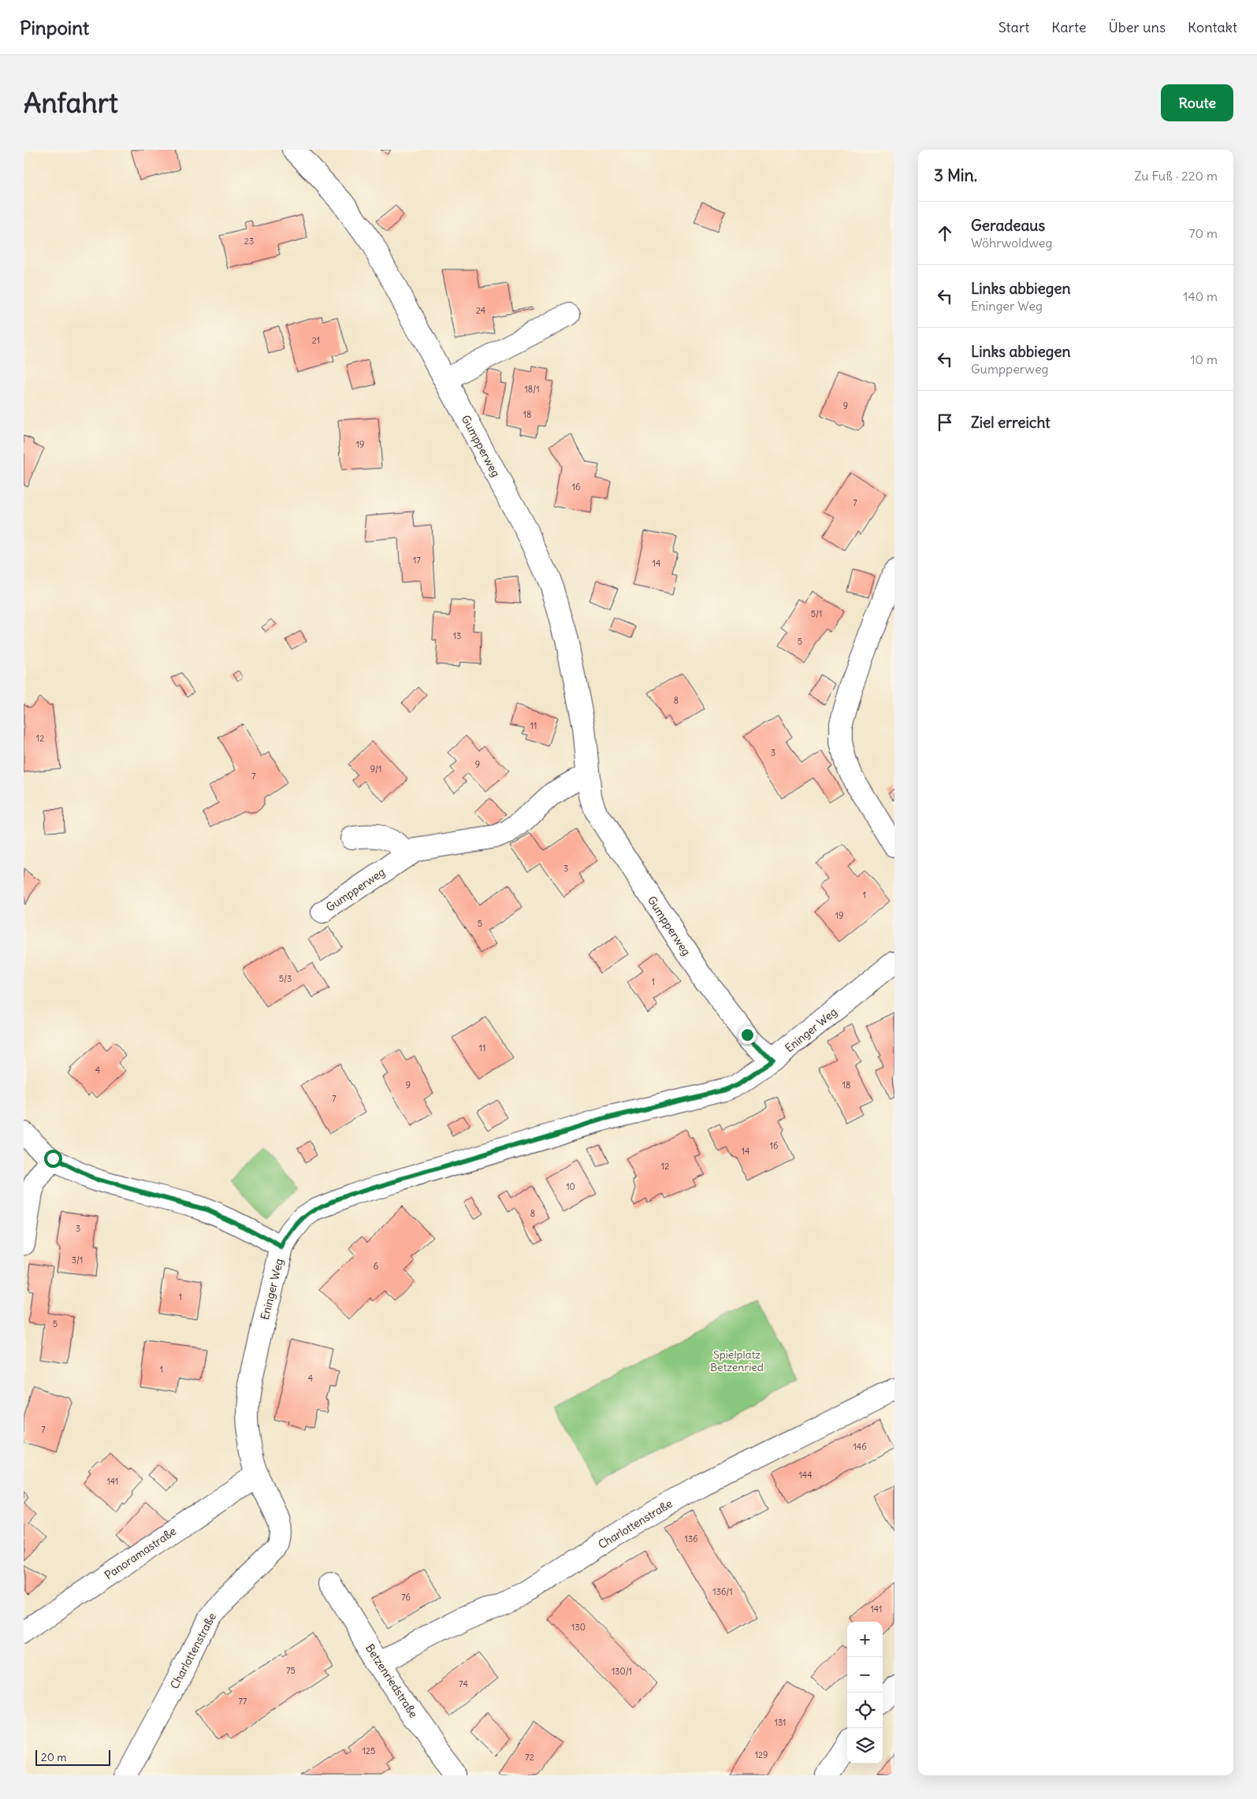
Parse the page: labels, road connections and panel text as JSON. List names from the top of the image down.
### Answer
{
  "streets": {
    "street": [
      "Gumpperweg",
      "Eninger Weg",
      "Charlottenstraße",
      "Panoramastraße",
      "Betzenriedstraße"
    ]
  },
  "crossings": [
    ["Gumpperweg", "Eninger Weg"],
    ["Eninger Weg", "Charlottenstraße"],
    ["Eninger Weg", "Panoramastraße"],
    ["Charlottenstraße", "Panoramastraße"],
    ["Charlottenstraße", "Betzenriedstraße"]
  ],
  "parks": ["Spielplatz Betzenried"],
  "house_numbers": [
    "23",
    "24",
    "21",
    "18/1",
    "9",
    "18",
    "19",
    "16",
    "7",
    "17",
    "14",
    "5/1",
    "13",
    "5",
    "8",
    "11",
    "12",
    "3",
    "9",
    "9/1",
    "7",
    "3",
    "1",
    "19",
    "5",
    "5/3",
    "1",
    "11",
    "4",
    "9",
    "18",
    "7",
    "16",
    "14",
    "12",
    "10",
    "8",
    "3",
    "3/1",
    "6",
    "1",
    "5",
    "1",
    "4",
    "7",
    "146",
    "144",
    "141",
    "136",
    "136/1",
    "76",
    "141",
    "130",
    "75",
    "130/1",
    "74",
    "77",
    "131",
    "125",
    "129",
    "72"
  ],
  "scale_bar": "20 m",
  "page": {
    "header": "Pinpoint",
    "nav": [
      "Start",
      "Karte",
      "Über uns",
      "Kontakt"
    ],
    "buttons": "Route",
    "title": "Anfahrt",
    "heading": ["3 Min.", "Zu Fuß · 220 m"],
    "list": [
      ["Geradeaus", "Wöhrwoldweg", "70 m"],
      ["Links abbiegen", "Eninger Weg", "140 m"],
      ["Links abbiegen", "Gumpperweg", "10 m"],
      "Ziel erreicht"
    ],
    "map_buttons": ["+", "−"],
    "scale": "20 m"
  }
}
